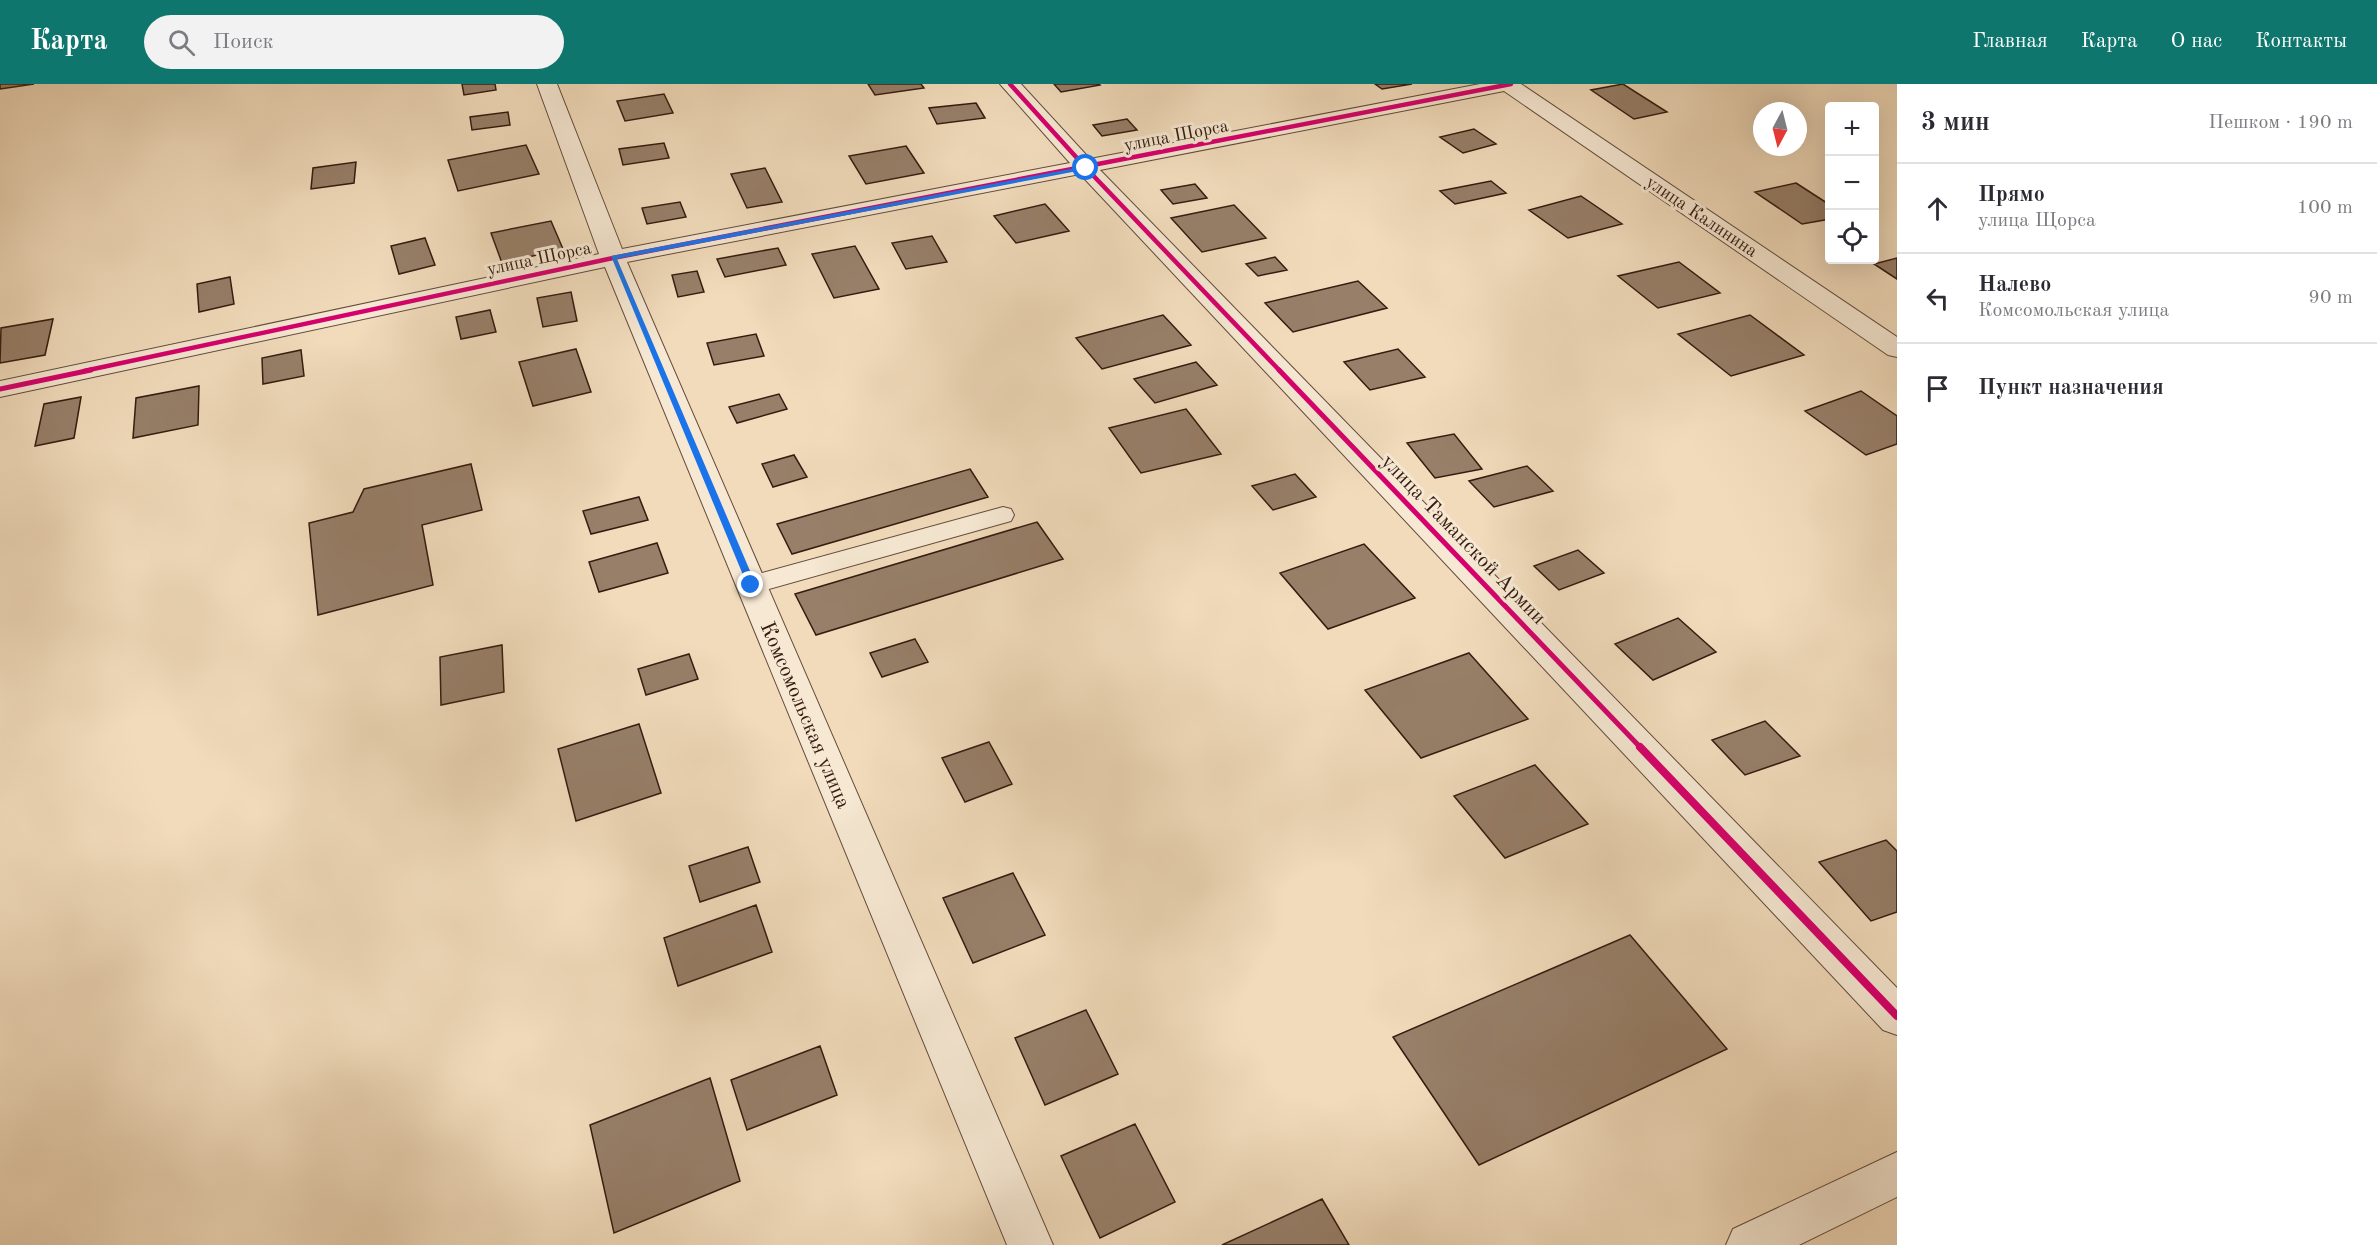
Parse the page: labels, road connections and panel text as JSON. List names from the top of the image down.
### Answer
{
  "streets": {
    "street": [
      "улица Щорса",
      "улица Калинина",
      "улица Таманской Армии",
      "Комсомольская улица"
    ]
  },
  "crossings": [
    ["улица Щорса", "улица Калинина"],
    ["улица Щорса", "улица Таманской Армии"],
    ["улица Щорса", "Комсомольская улица"]
  ],
  "north": "bottom",
  "page": {
    "header": "Карта",
    "search": "Поиск",
    "nav": [
      "Главная",
      "Карта",
      "О нас",
      "Контакты"
    ],
    "heading": ["3 мин", "Пешком · 190 m"],
    "map_buttons": ["+", "−"],
    "list": [
      ["Прямо", "улица Щорса", "100 m"],
      ["Налево", "Комсомольская улица", "90 m"],
      "Пункт назначения"
    ]
  }
}
